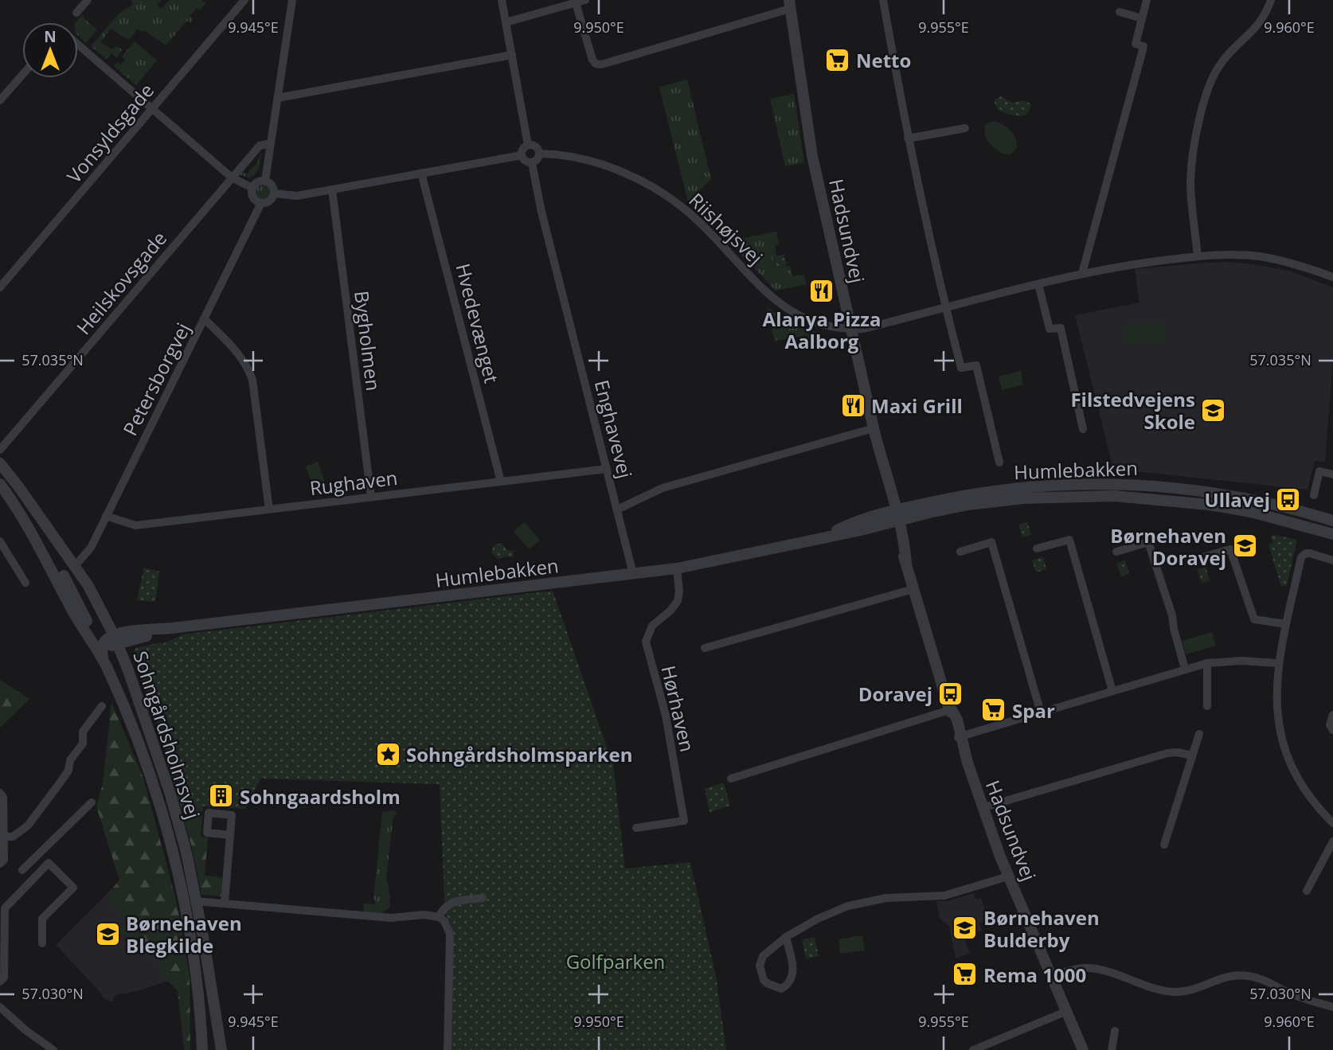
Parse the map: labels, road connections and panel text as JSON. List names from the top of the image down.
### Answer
{
  "streets": {
    "street": [
      "Vonsyldsgade",
      "Riishøjsvej",
      "Hadsundvej",
      "Heilskovsgade",
      "Hvedevænget",
      "Bygholmen",
      "Petersborgvej",
      "Enghavevej",
      "Humlebakken",
      "Rughaven",
      "Hørhaven",
      "Sohngårdsholmsvej"
    ]
  },
  "crossings": [
    ["Riishøjsvej", "Hadsundvej"],
    ["Riishøjsvej", "Enghavevej"],
    ["Hadsundvej", "Humlebakken"],
    ["Hvedevænget", "Rughaven"],
    ["Bygholmen", "Rughaven"],
    ["Petersborgvej", "Rughaven"],
    ["Petersborgvej", "Sohngårdsholmsvej"],
    ["Enghavevej", "Humlebakken"],
    ["Enghavevej", "Rughaven"],
    ["Humlebakken", "Hørhaven"],
    ["Humlebakken", "Sohngårdsholmsvej"]
  ],
  "parks": ["Golfparken"],
  "places": {
    "supermarket": ["Netto", "Spar", "Rema 1000"],
    "restaurant": ["Alanya Pizza Aalborg", "Maxi Grill"],
    "school or university": [
      "Filstedvejens Skole",
      "Børnehaven Doravej",
      "Børnehaven Bulderby",
      "Børnehaven Blegkilde"
    ],
    "bus stop": ["Ullavej", "Doravej"],
    "place": ["Sohngårdsholmsparken"],
    "building": ["Sohngaardsholm"]
  },
  "north": "top",
  "coordinates": [
    "9.945°E",
    "9.950°E",
    "9.955°E",
    "9.960°E",
    "57.035°N",
    "57.030°N"
  ]
}
